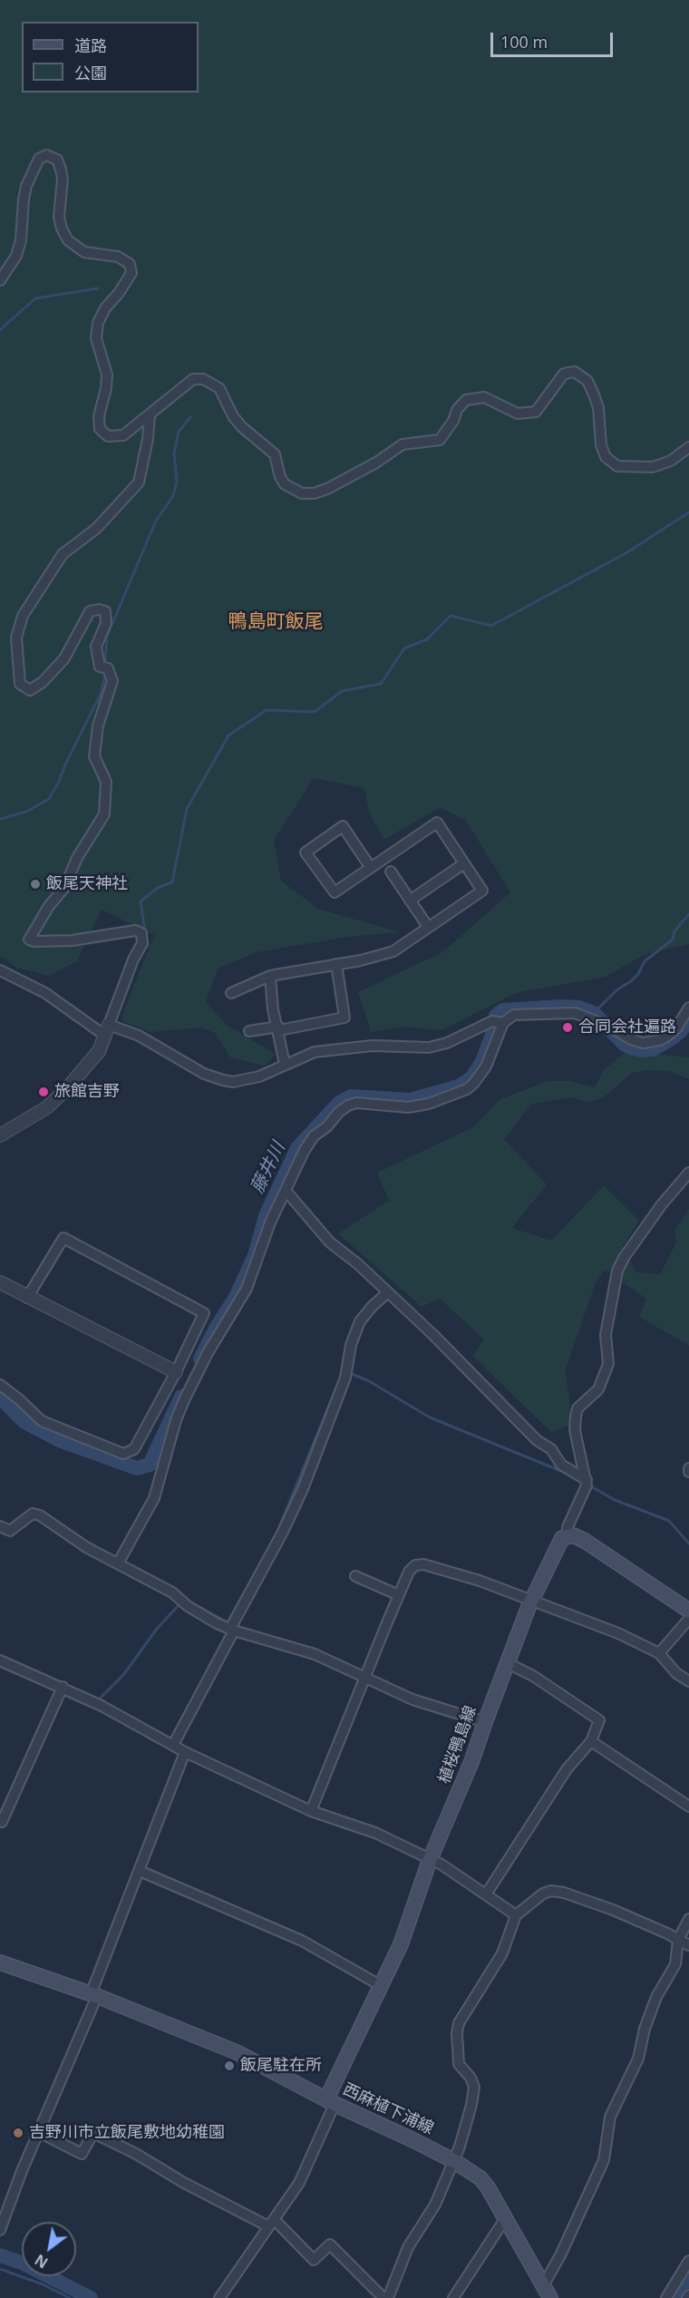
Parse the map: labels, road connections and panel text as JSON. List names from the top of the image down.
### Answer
{
  "streets": {
    "main road": ["植桜鴨島線", "西麻植下浦線"]
  },
  "crossings": [
    ["植桜鴨島線", "西麻植下浦線"]
  ],
  "districts": ["鴨島町飯尾"],
  "water": ["藤井川"],
  "places": [
    "飯尾天神社",
    "合同会社遍路",
    "旅館吉野",
    "飯尾駐在所",
    "吉野川市立飯尾敷地幼稚園"
  ],
  "legend": ["道路", "公園"],
  "scale_bar": "100 m",
  "north": "bottom left"
}
